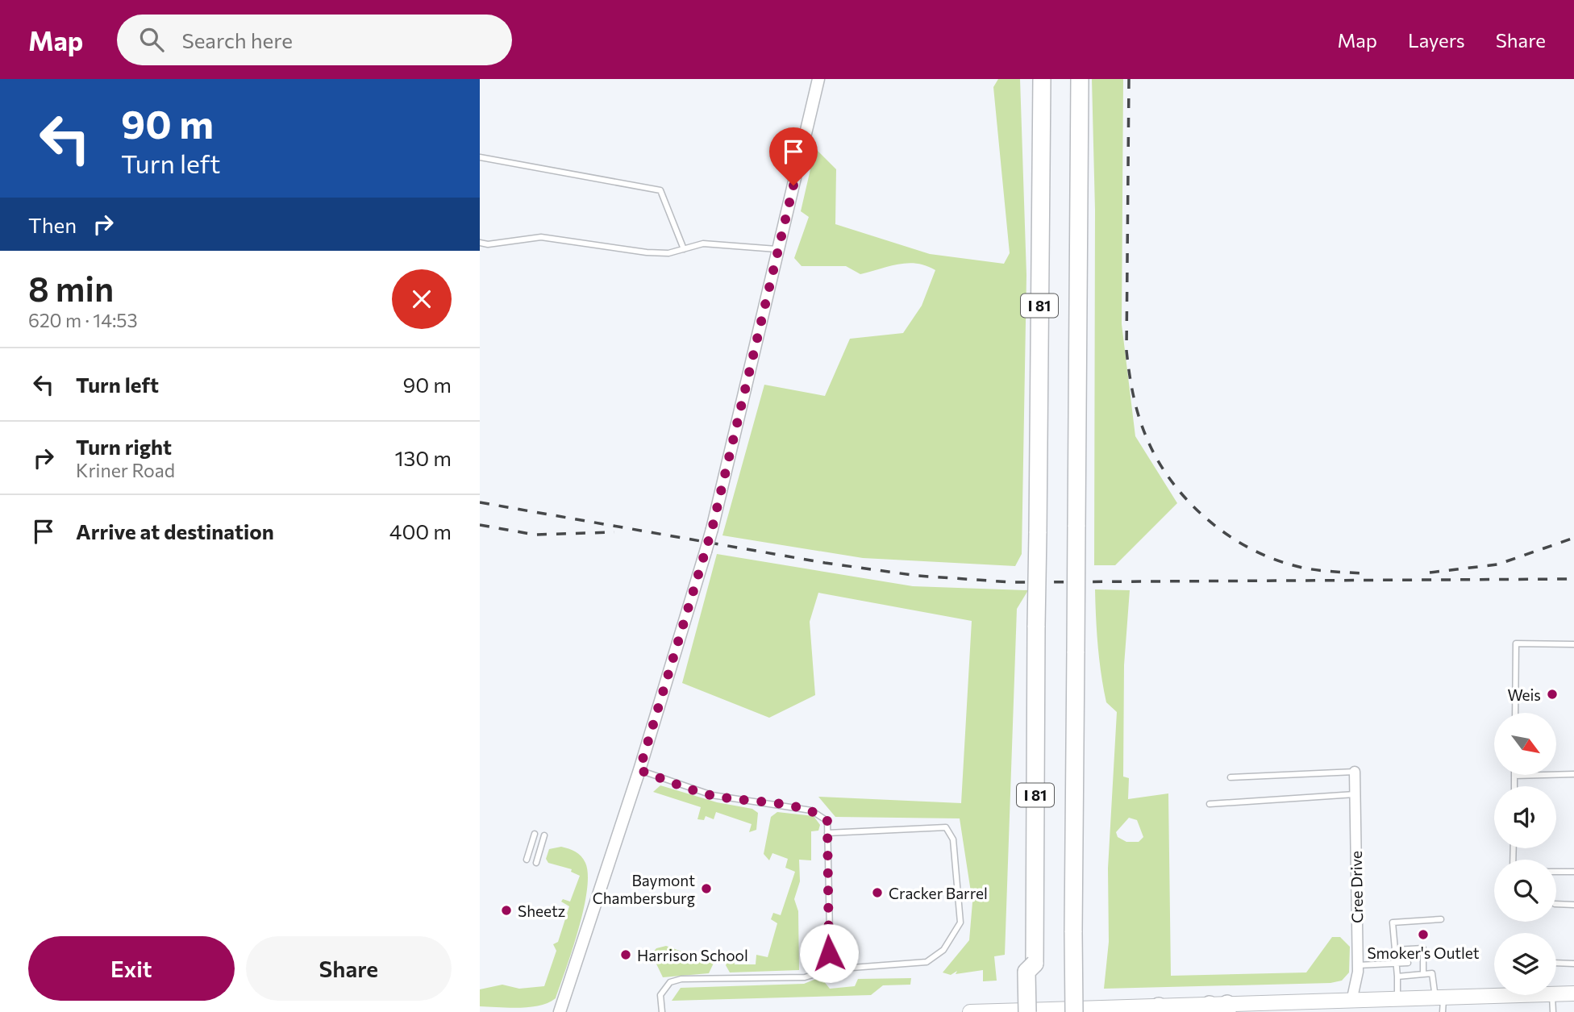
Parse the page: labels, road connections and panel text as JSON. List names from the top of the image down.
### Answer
{
  "streets": {
    "highway": ["I 81"],
    "street": ["Cree Drive"]
  },
  "places": [
    "Weis",
    "Baymont Chambersburg",
    "Cracker Barrel",
    "Sheetz",
    "Smoker's Outlet",
    "Harrison School"
  ],
  "north": "bottom right",
  "page": {
    "header": "Map",
    "search": "Search here",
    "nav": ["Map", "Layers", "Share"],
    "turn": ["90 m", "Turn left"],
    "then": "Then",
    "heading": ["8 min", "620 m · 14:53"],
    "list": [
      {
        "name": "Turn left",
        "value": "90 m"
      },
      {
        "name": "Turn right",
        "note": "Kriner Road",
        "value": "130 m"
      },
      {
        "name": "Arrive at destination",
        "value": "400 m"
      }
    ],
    "buttons": ["Exit", "Share"]
  }
}
